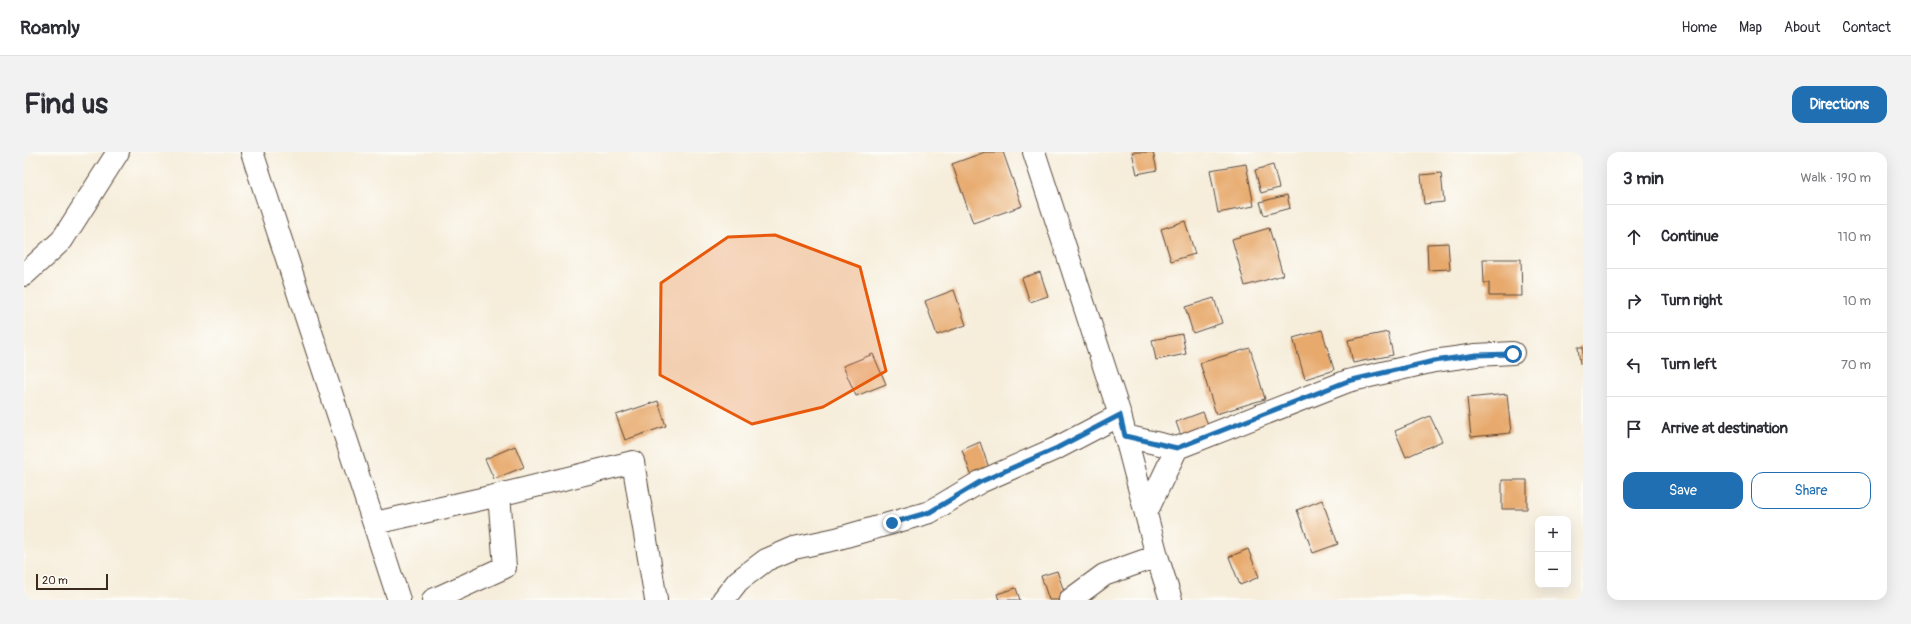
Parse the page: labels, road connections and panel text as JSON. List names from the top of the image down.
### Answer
{
  "scale_bar": "20 m",
  "page": {
    "header": "Roamly",
    "nav": [
      "Home",
      "Map",
      "About",
      "Contact"
    ],
    "buttons": [
      "Directions",
      ["Save", "Share"]
    ],
    "title": "Find us",
    "heading": ["3 min", "Walk · 190 m"],
    "list": [
      ["Continue", "110 m"],
      ["Turn right", "10 m"],
      ["Turn left", "70 m"],
      "Arrive at destination"
    ],
    "map_buttons": ["+", "−"],
    "scale": "20 m"
  }
}
